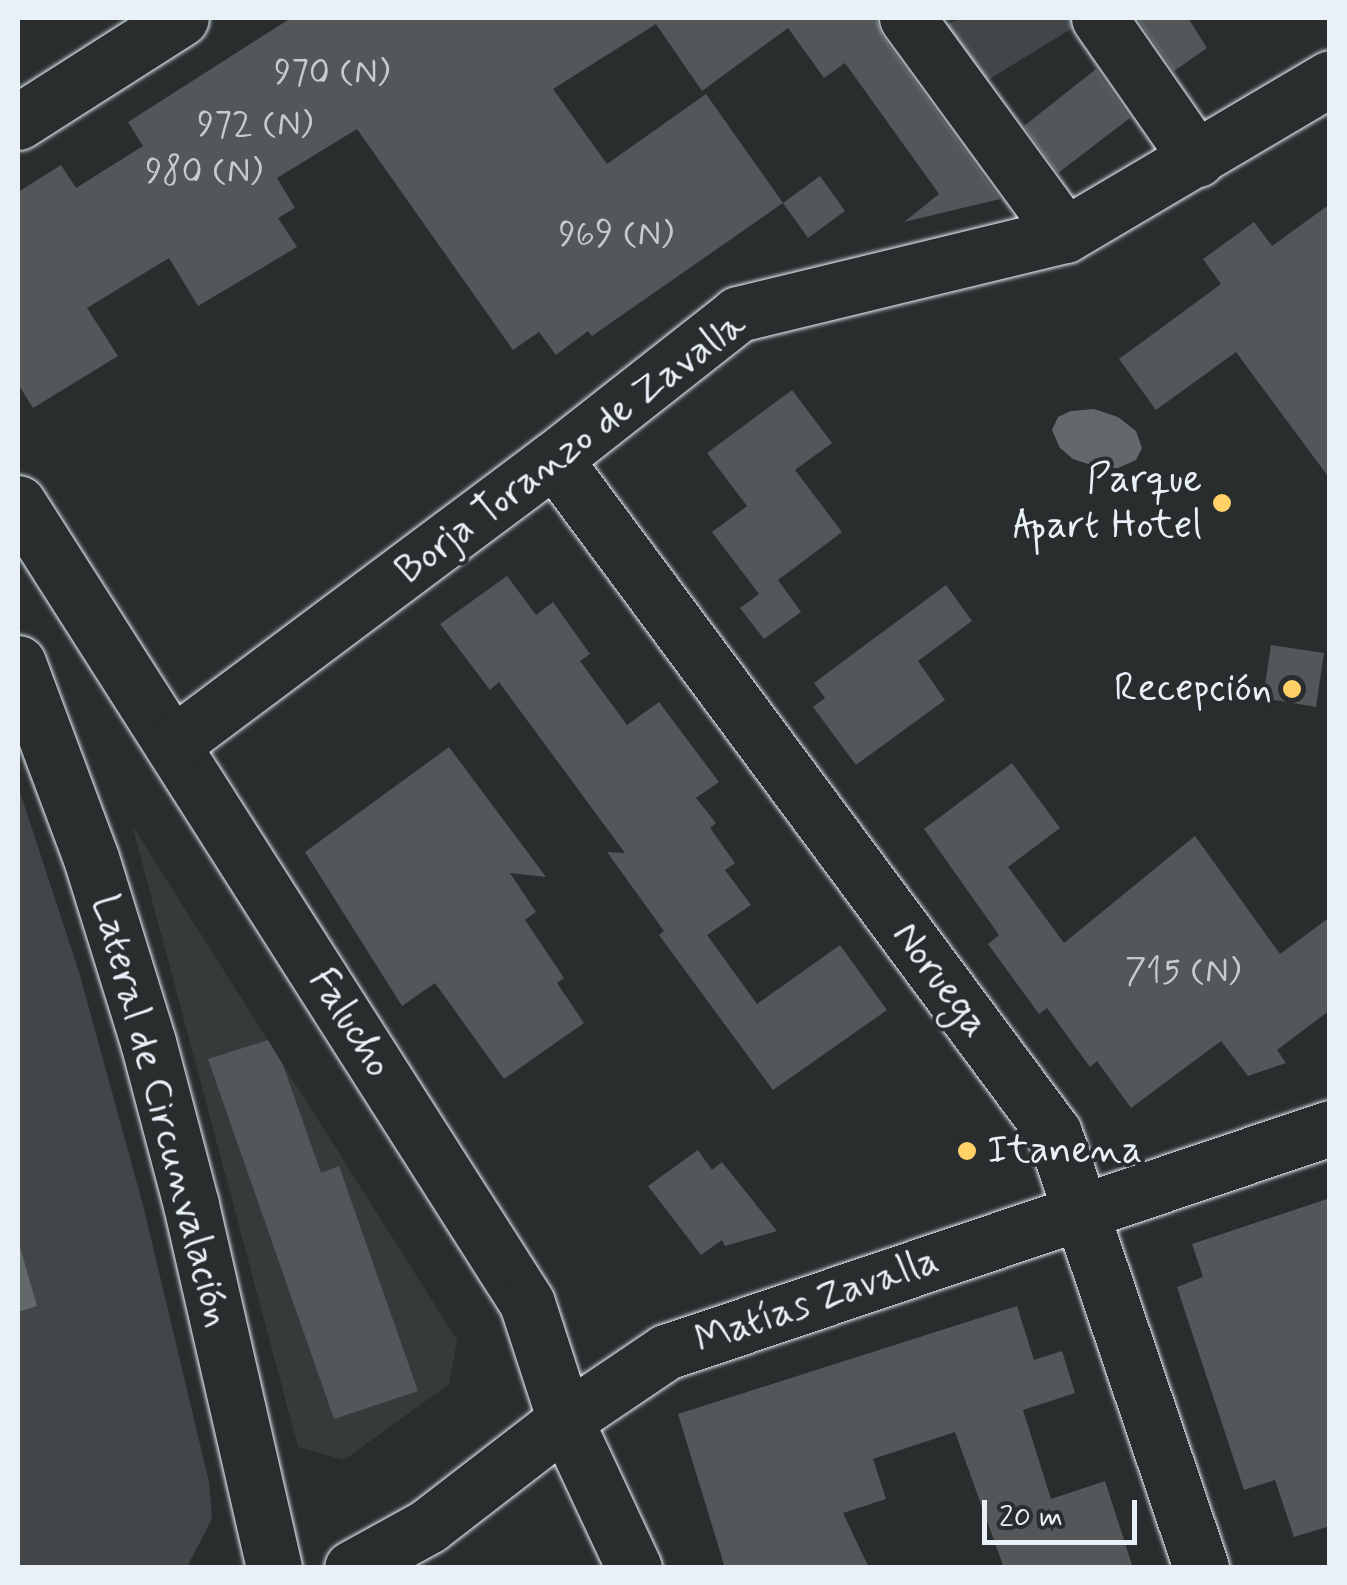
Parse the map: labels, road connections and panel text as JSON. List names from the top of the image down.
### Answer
{
  "streets": {
    "street": [
      "Borja Toranzo de Zavalla",
      "Noruega",
      "Falucho",
      "Lateral de Circunvalación",
      "Matías Zavalla"
    ]
  },
  "crossings": [
    ["Borja Toranzo de Zavalla", "Noruega"],
    ["Borja Toranzo de Zavalla", "Falucho"],
    ["Noruega", "Matías Zavalla"],
    ["Falucho", "Matías Zavalla"]
  ],
  "places": ["Parque Apart Hotel", "Recepción", "Itanena"],
  "house_numbers": [
    "970 (N)",
    "972 (N)",
    "980 (N)",
    "969 (N)",
    "715 (N)"
  ],
  "scale_bar": "20 m"
}
